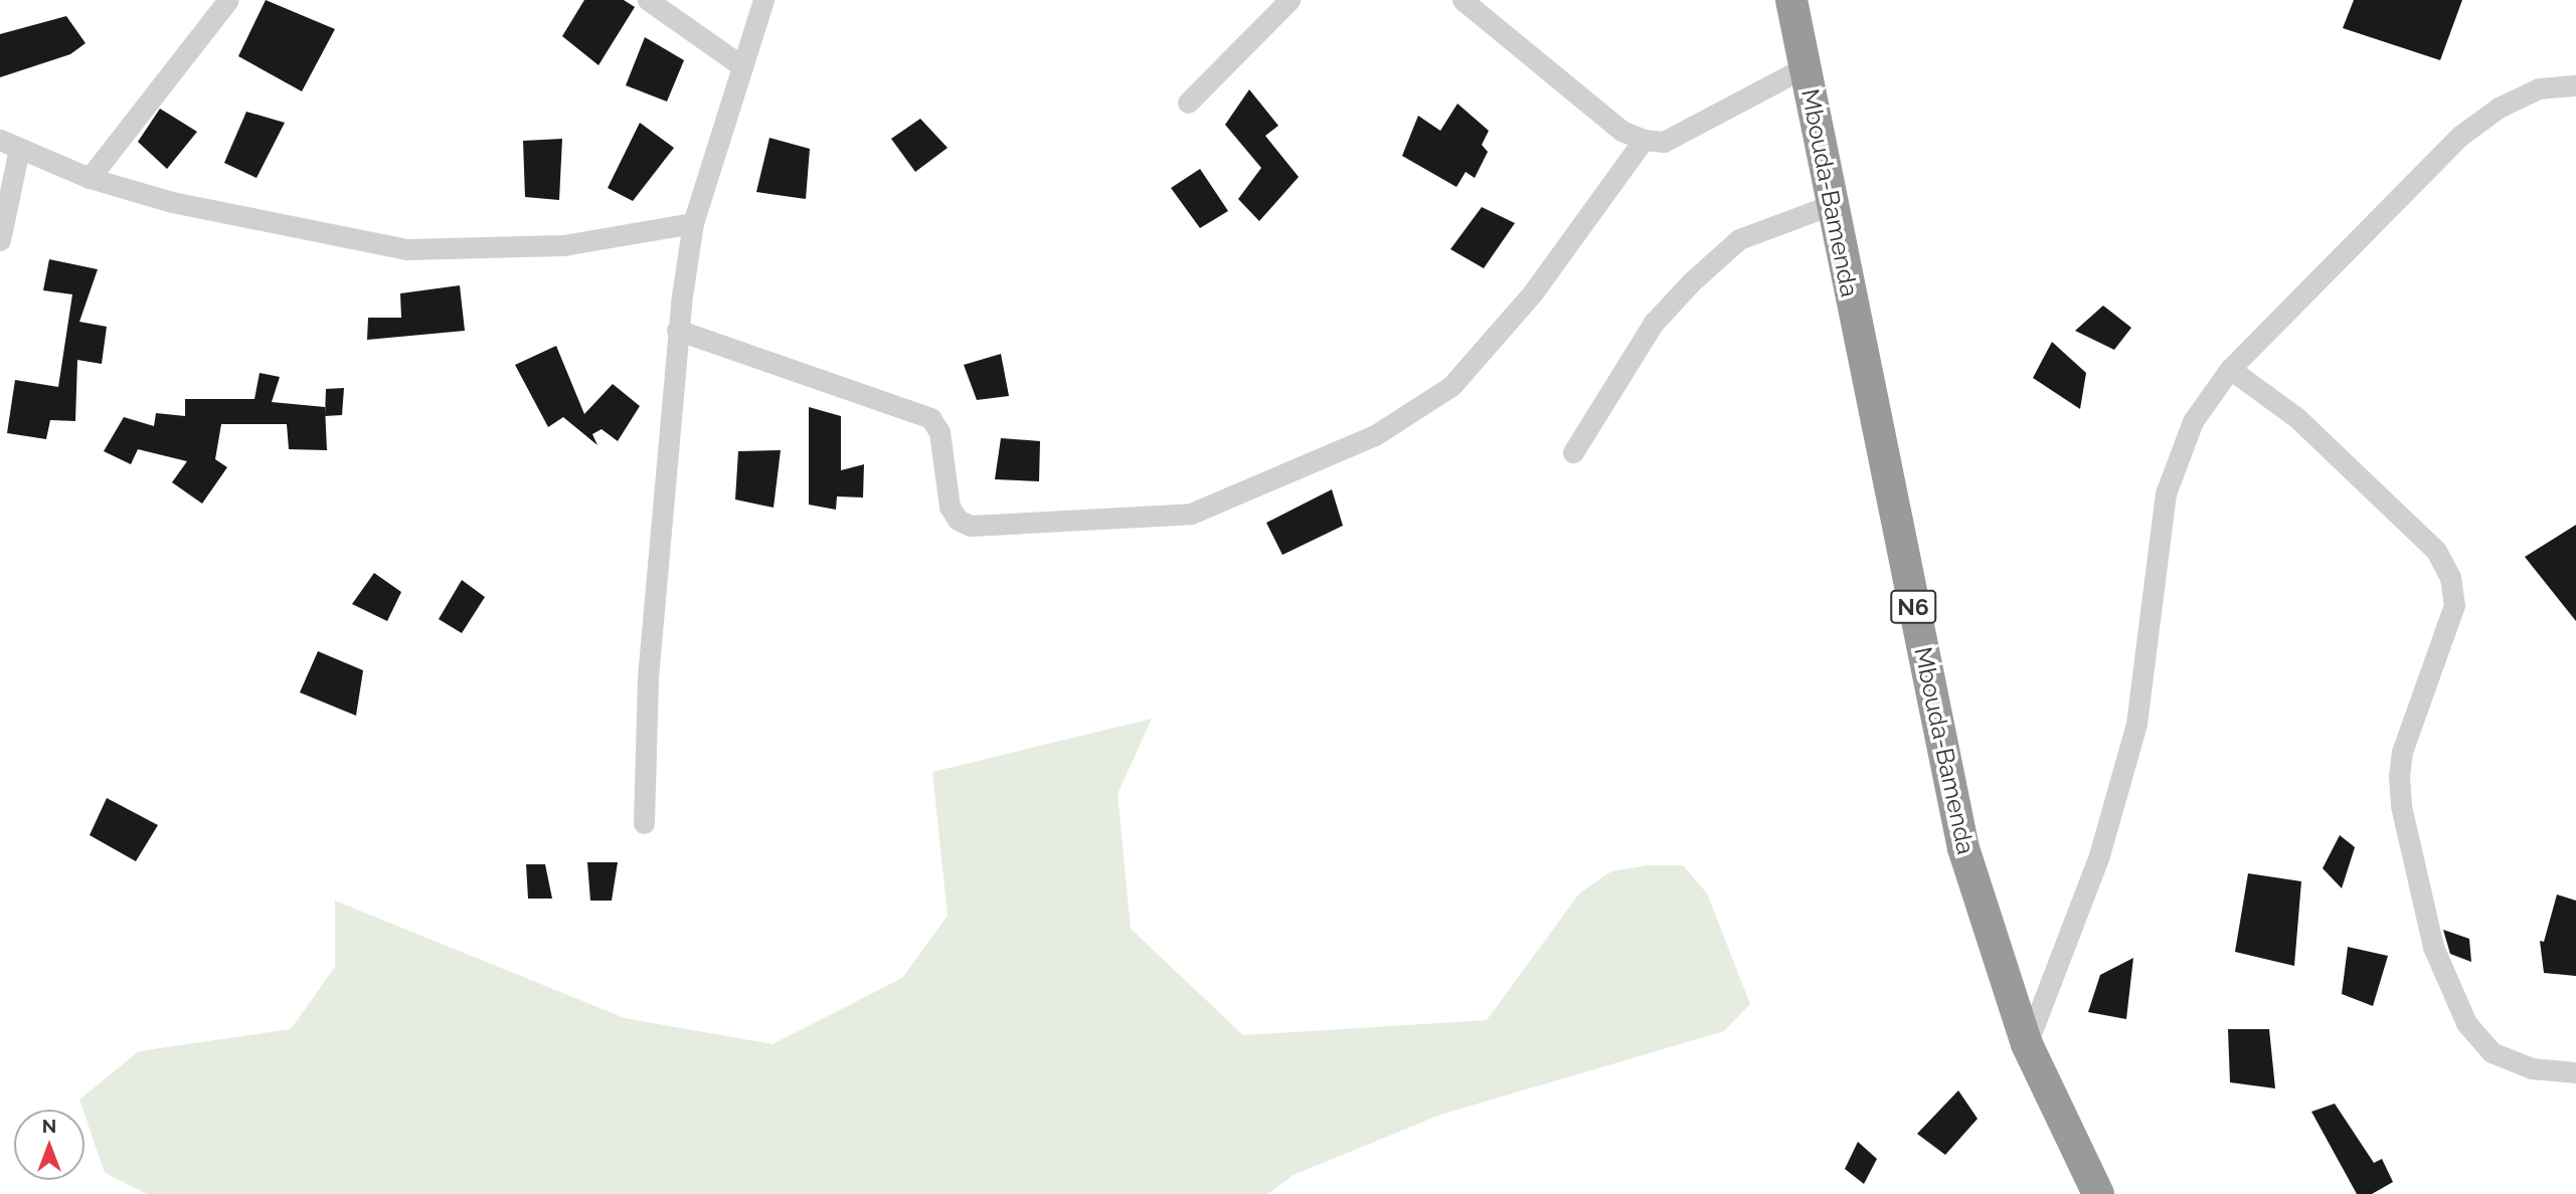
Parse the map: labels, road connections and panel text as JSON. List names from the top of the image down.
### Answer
{
  "streets": {
    "highway": ["Mbouda-Bamenda", "N6"]
  },
  "north": "top"
}
